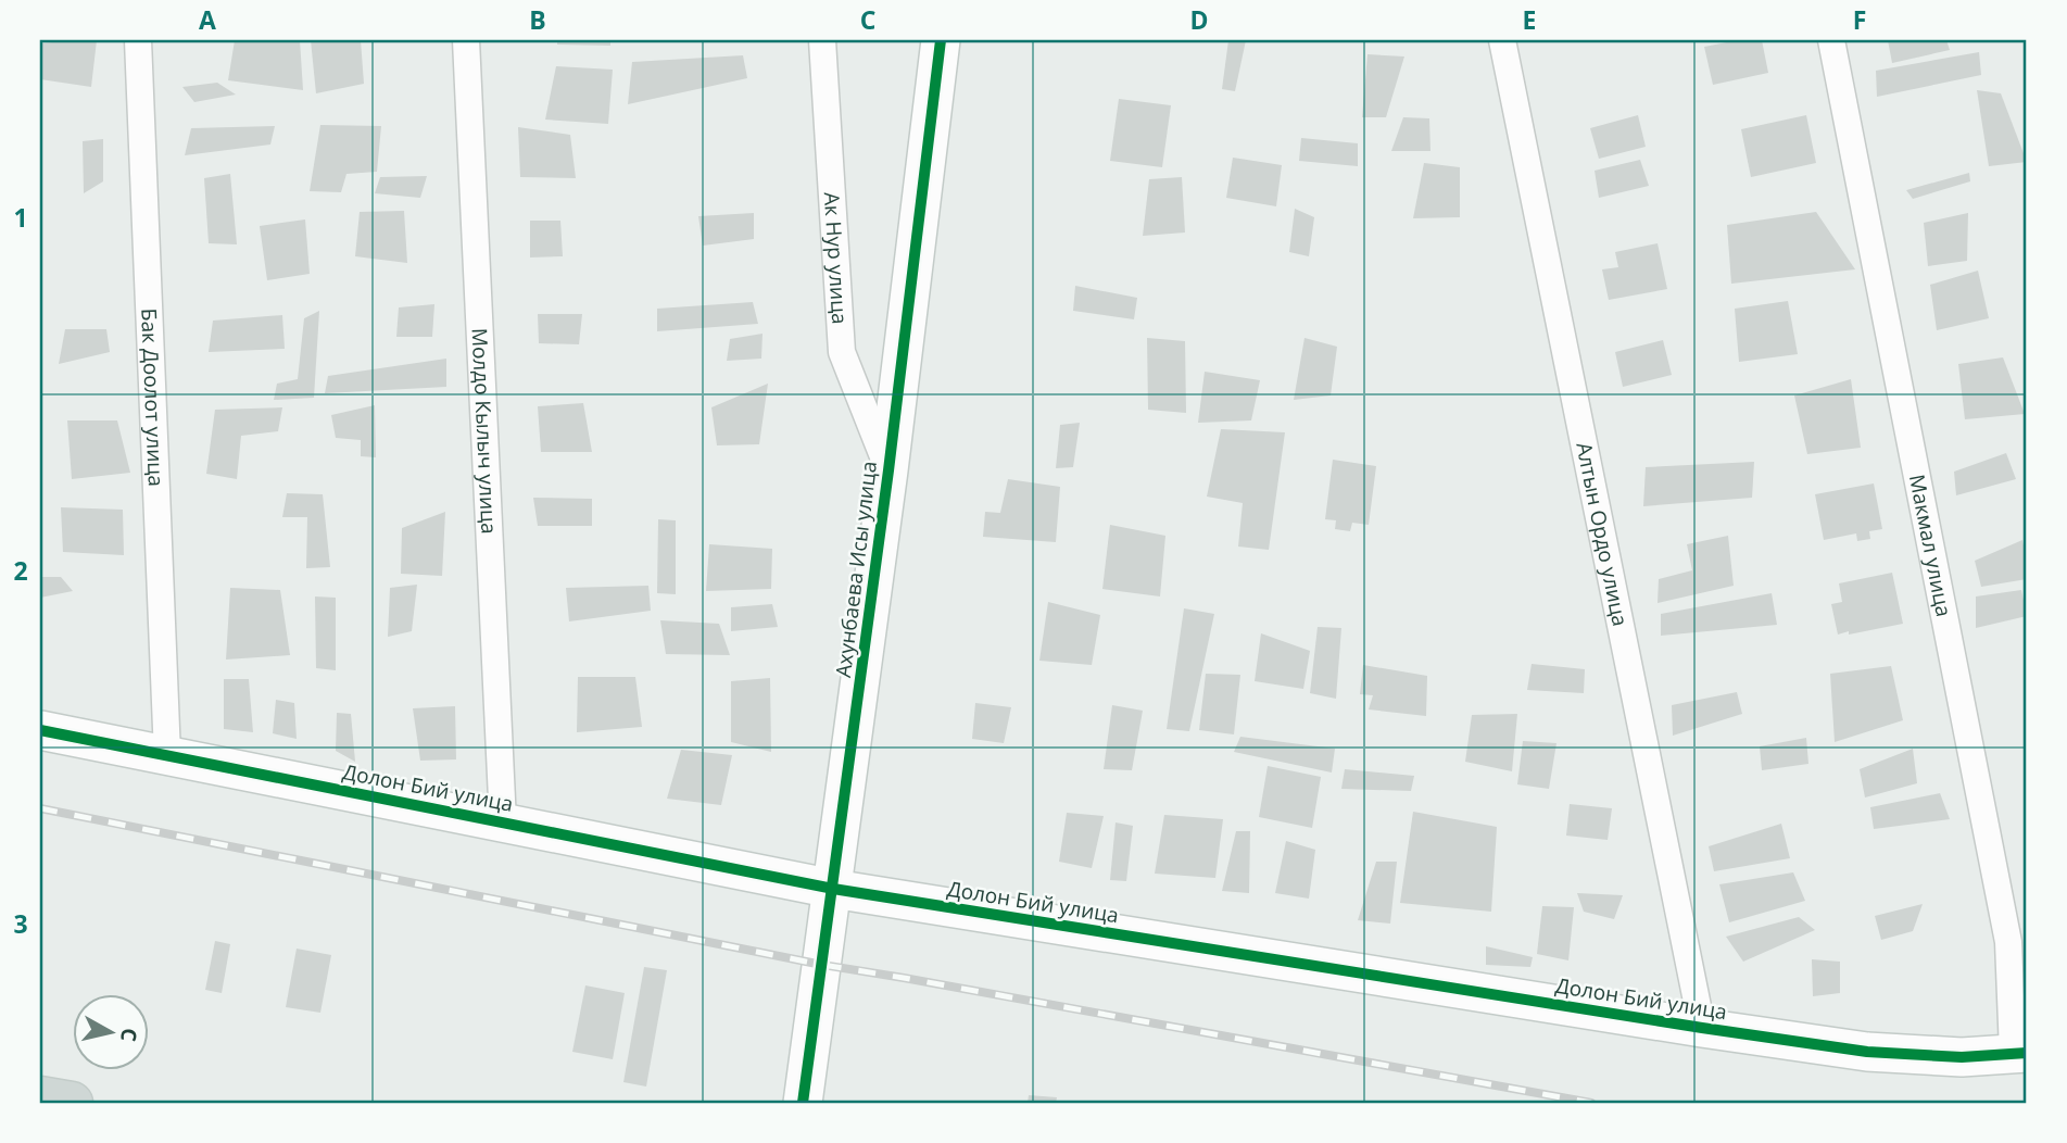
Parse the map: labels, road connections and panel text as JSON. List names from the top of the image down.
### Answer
{
  "streets": {
    "street": [
      "Ак Нур улица",
      "Бак Доолот улица",
      "Молдо Кылыч улица",
      "Алтын Ордо улица",
      "Макмал улица",
      "Ахунбаева Исы улица",
      "Долон Бий улица"
    ]
  },
  "crossings": [
    ["Ак Нур улица", "Ахунбаева Исы улица"],
    ["Бак Доолот улица", "Долон Бий улица"],
    ["Молдо Кылыч улица", "Долон Бий улица"],
    ["Алтын Ордо улица", "Долон Бий улица"],
    ["Макмал улица", "Долон Бий улица"],
    ["Ахунбаева Исы улица", "Долон Бий улица"]
  ],
  "north": "right",
  "grid": {
    "columns": [
      "A",
      "B",
      "C",
      "D",
      "E",
      "F"
    ],
    "rows": ["1", "2", "3"]
  }
}
